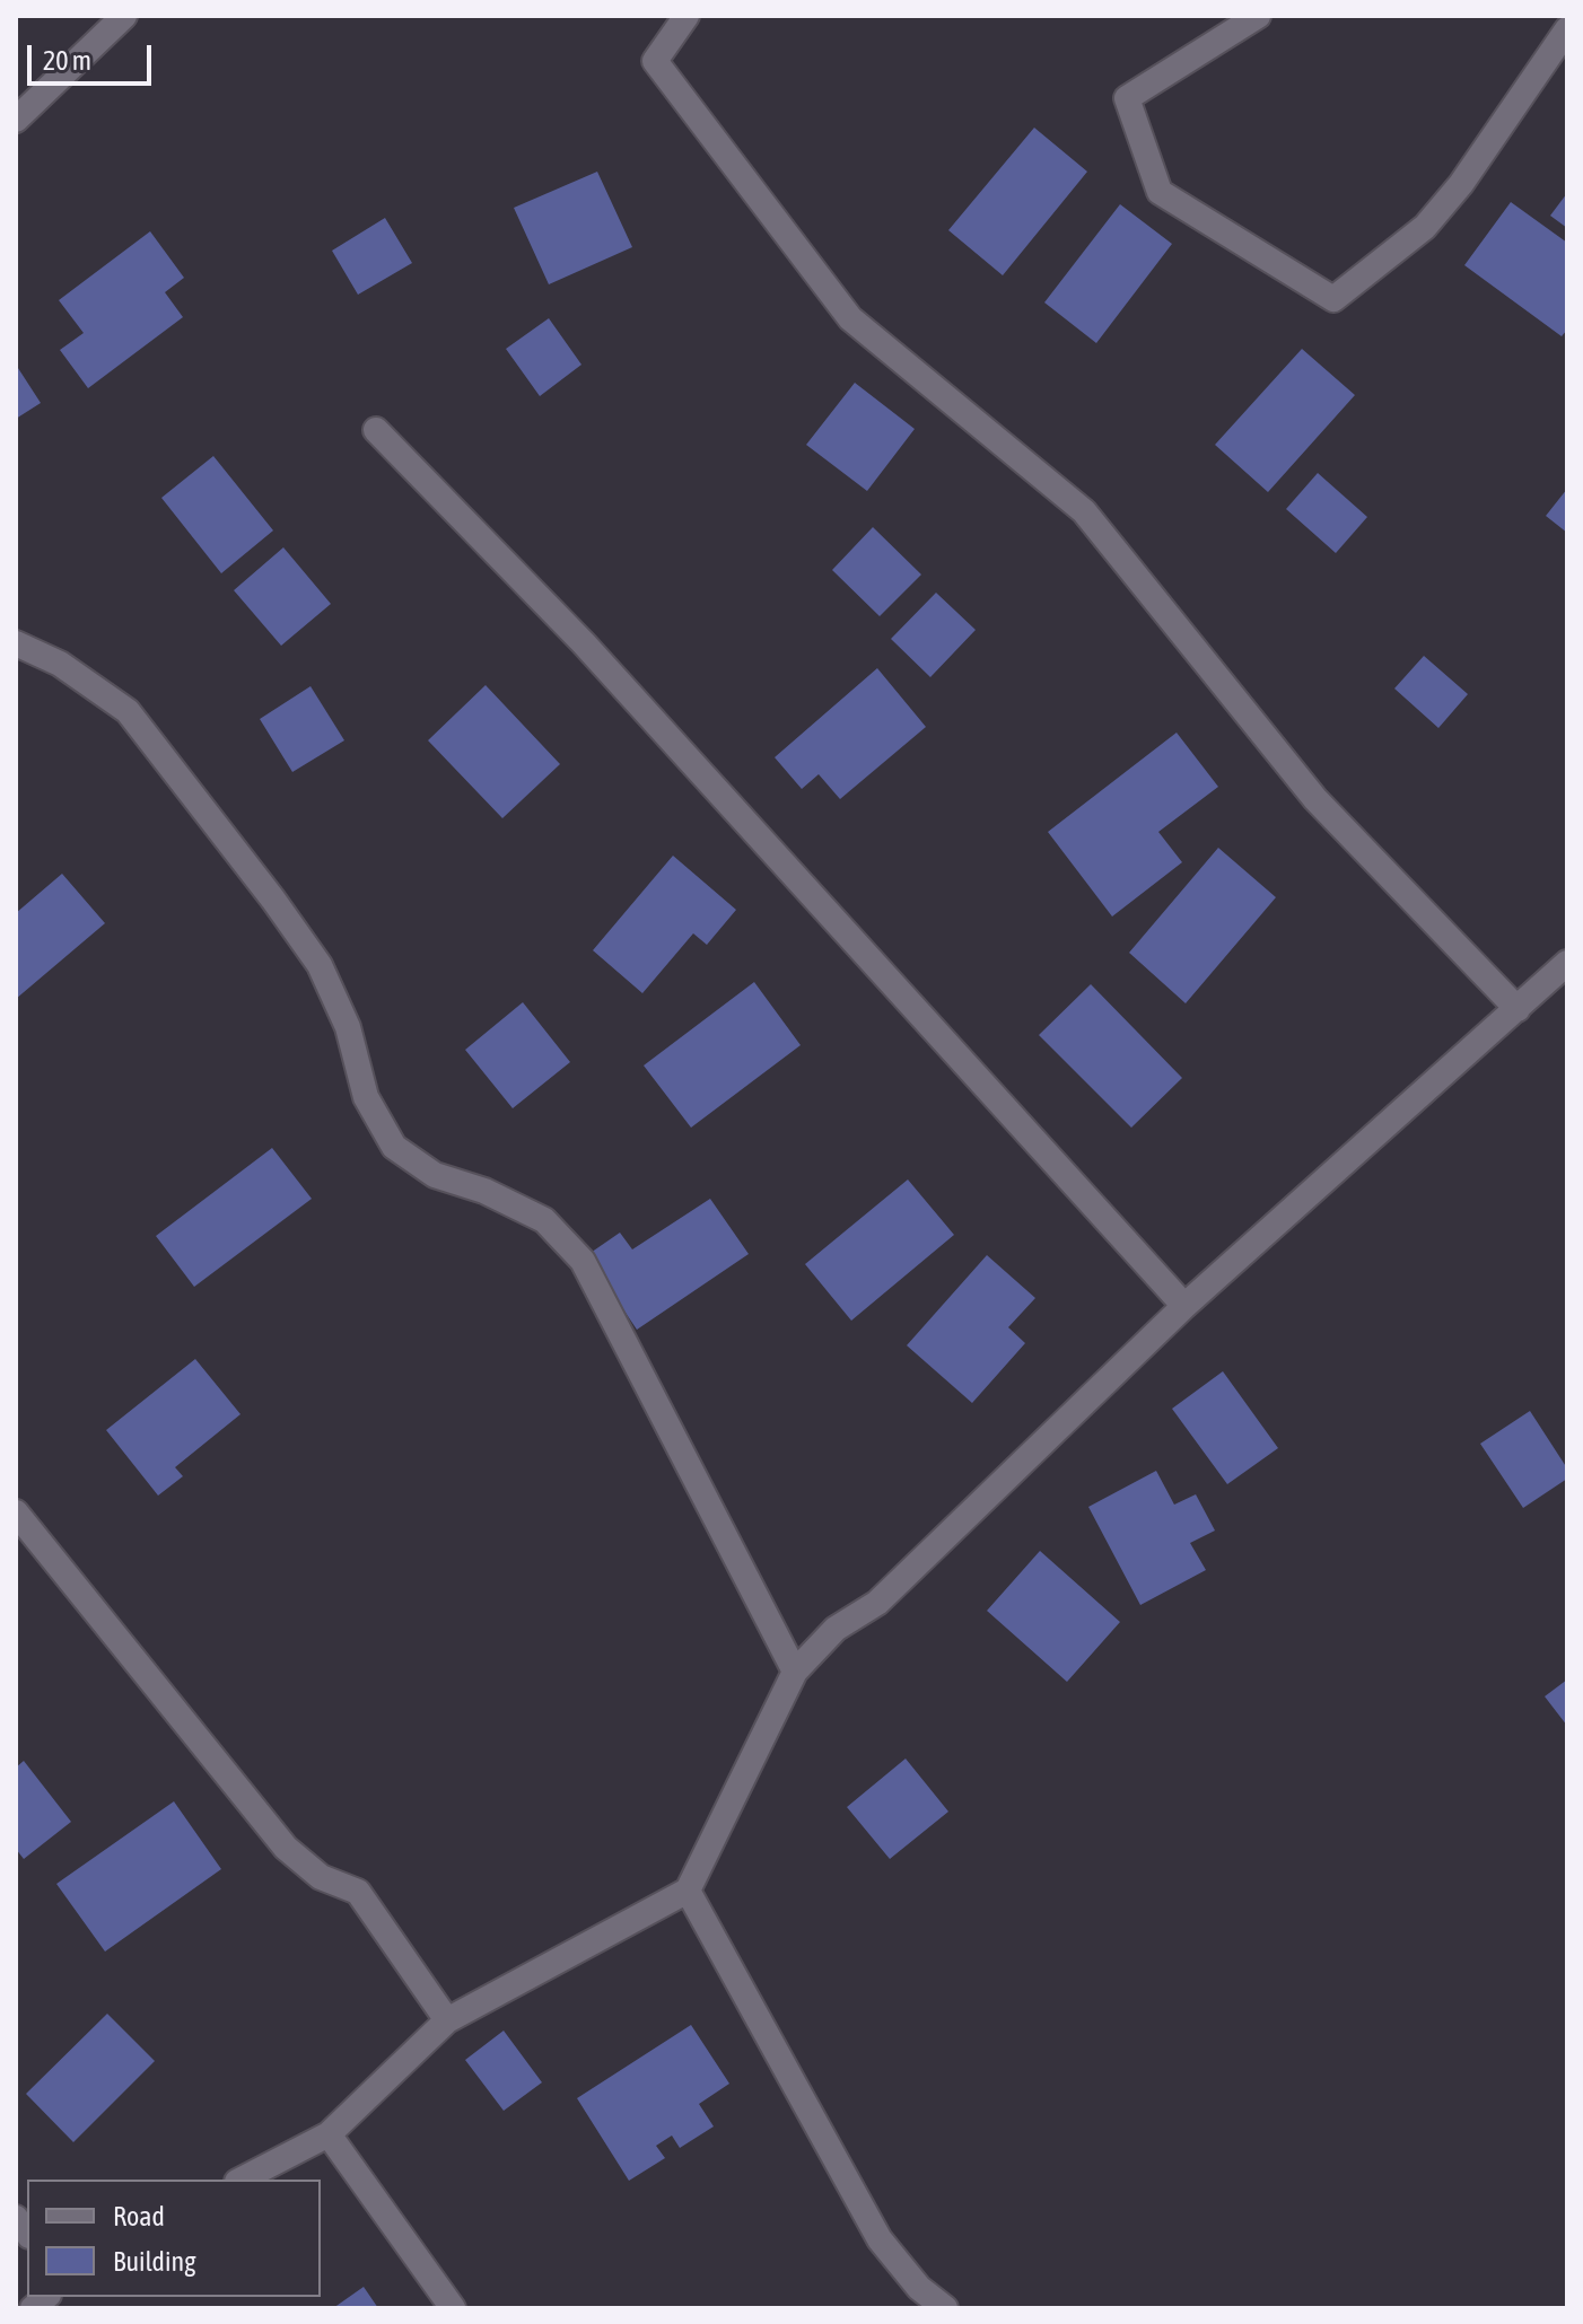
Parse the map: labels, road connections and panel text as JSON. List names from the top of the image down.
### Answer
{
  "legend": ["Road", "Building"],
  "scale_bar": "20 m"
}
